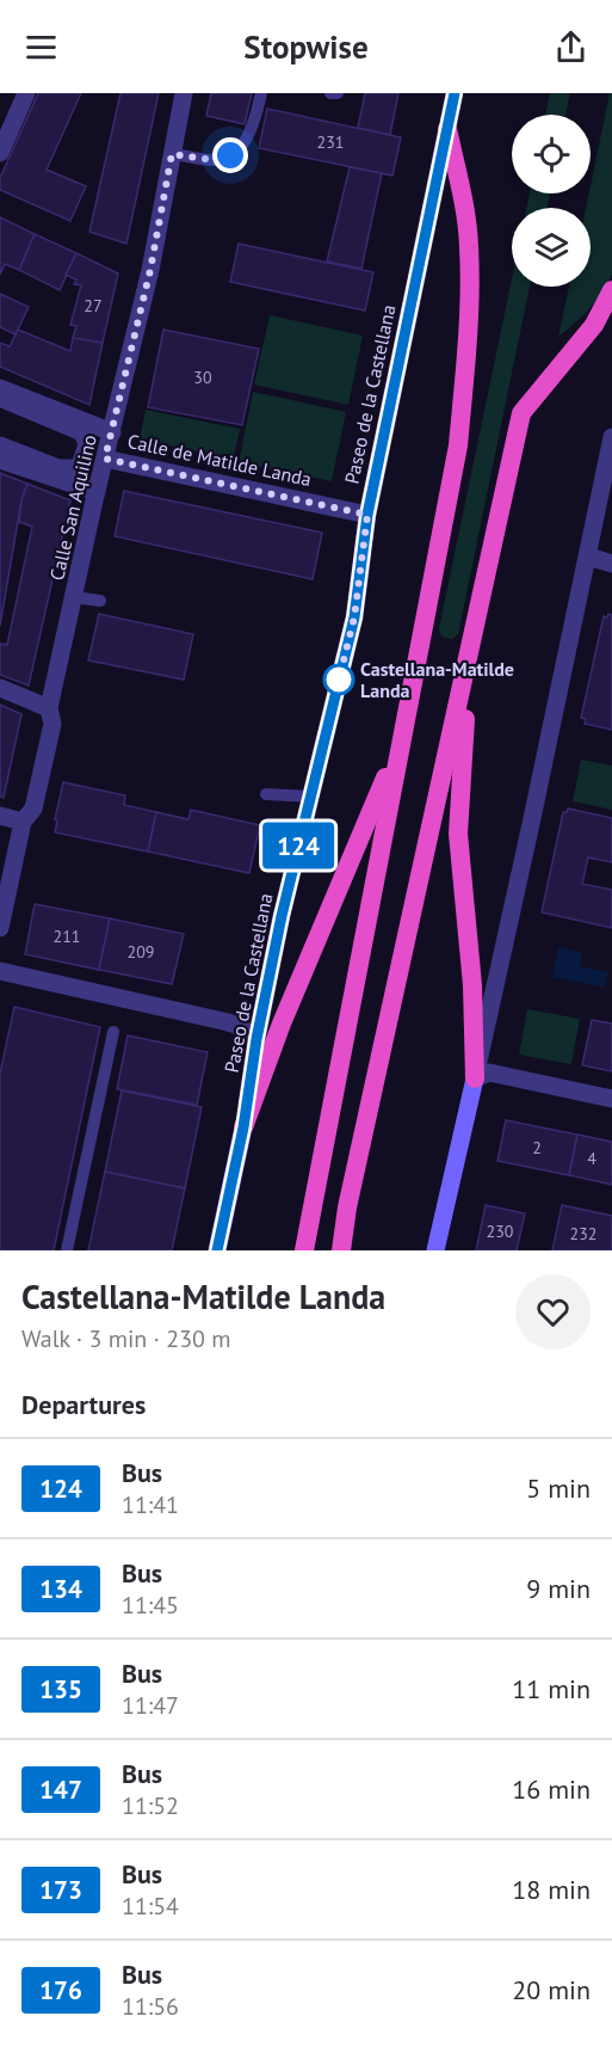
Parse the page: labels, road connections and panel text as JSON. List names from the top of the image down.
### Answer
{
  "streets": {
    "main road": ["Paseo de la Castellana"],
    "street": ["Calle de Matilde Landa", "Calle San Aquilino"]
  },
  "crossings": [
    ["Paseo de la Castellana", "Calle de Matilde Landa"],
    ["Calle de Matilde Landa", "Calle San Aquilino"]
  ],
  "places": ["Castellana-Matilde Landa"],
  "lines": ["bus line 124"],
  "house_numbers": [
    "231",
    "27",
    "30",
    "211",
    "209",
    "2",
    "4",
    "230",
    "232"
  ],
  "page": {
    "header": "Stopwise",
    "on_map": "124",
    "heading": [
      ["Castellana-Matilde Landa", "Walk · 3 min · 230 m"],
      "Departures"
    ],
    "list": [
      {
        "mark": "124",
        "name": "Bus",
        "note": "11:41",
        "value": "5 min"
      },
      {
        "mark": "134",
        "name": "Bus",
        "note": "11:45",
        "value": "9 min"
      },
      {
        "mark": "135",
        "name": "Bus",
        "note": "11:47",
        "value": "11 min"
      },
      {
        "mark": "147",
        "name": "Bus",
        "note": "11:52",
        "value": "16 min"
      },
      {
        "mark": "173",
        "name": "Bus",
        "note": "11:54",
        "value": "18 min"
      },
      {
        "mark": "176",
        "name": "Bus",
        "note": "11:56",
        "value": "20 min"
      }
    ]
  }
}
